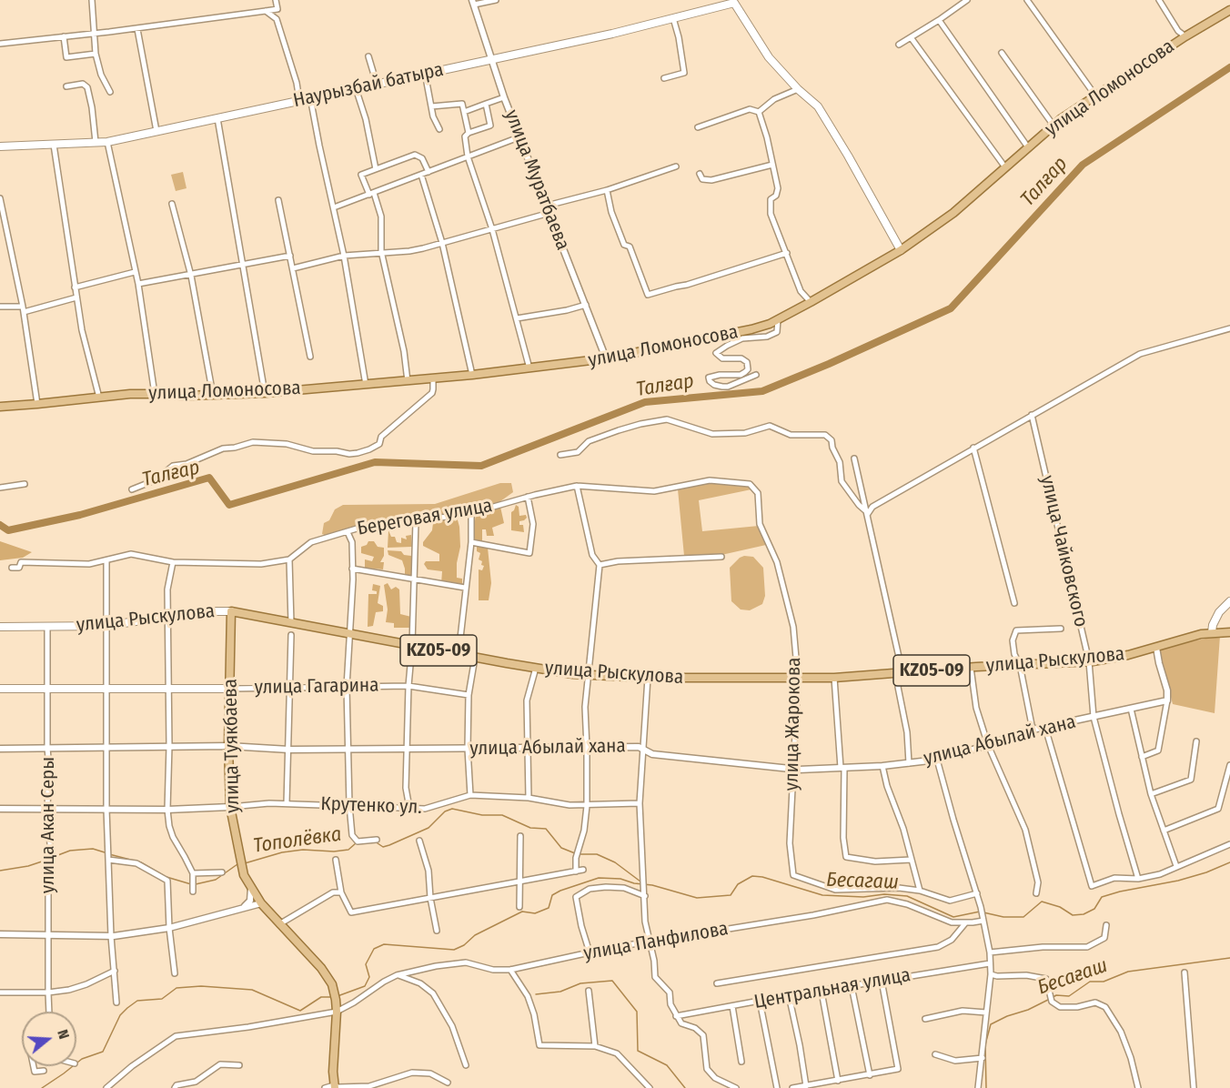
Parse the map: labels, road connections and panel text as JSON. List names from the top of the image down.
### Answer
{
  "streets": {
    "main road": [
      "Наурызбай батыра",
      "улица Ломоносова",
      "улица Рыскулова",
      "KZ05-09",
      "улица Гагарина",
      "улица Туякбаева"
    ],
    "street": [
      "улица Муратбаева",
      "Береговая улица",
      "улица Чайковского",
      "улица Жарокова",
      "улица Абылай хана",
      "Крутенко ул.",
      "улица Акан Серы",
      "улица Панфилова",
      "Центральная улица"
    ]
  },
  "crossings": [
    ["Наурызбай батыра", "улица Муратбаева"],
    ["улица Ломоносова", "улица Муратбаева"],
    ["Береговая улица", "улица Жарокова"],
    ["улица Чайковского", "улица Рыскулова"],
    ["улица Чайковского", "улица Абылай хана"],
    ["улица Рыскулова", "улица Жарокова"],
    ["улица Рыскулова", "улица Туякбаева"],
    ["улица Рыскулова", "улица Акан Серы"],
    ["улица Гагарина", "улица Туякбаева"],
    ["улица Гагарина", "улица Акан Серы"],
    ["улица Жарокова", "улица Абылай хана"],
    ["улица Абылай хана", "улица Туякбаева"],
    ["улица Абылай хана", "улица Акан Серы"],
    ["улица Туякбаева", "Крутенко ул."],
    ["улица Туякбаева", "улица Панфилова"]
  ],
  "water": [
    "Талғар",
    "Тополёвка",
    "Бесагаш",
    "Бесағаш"
  ],
  "north": "right"
}
